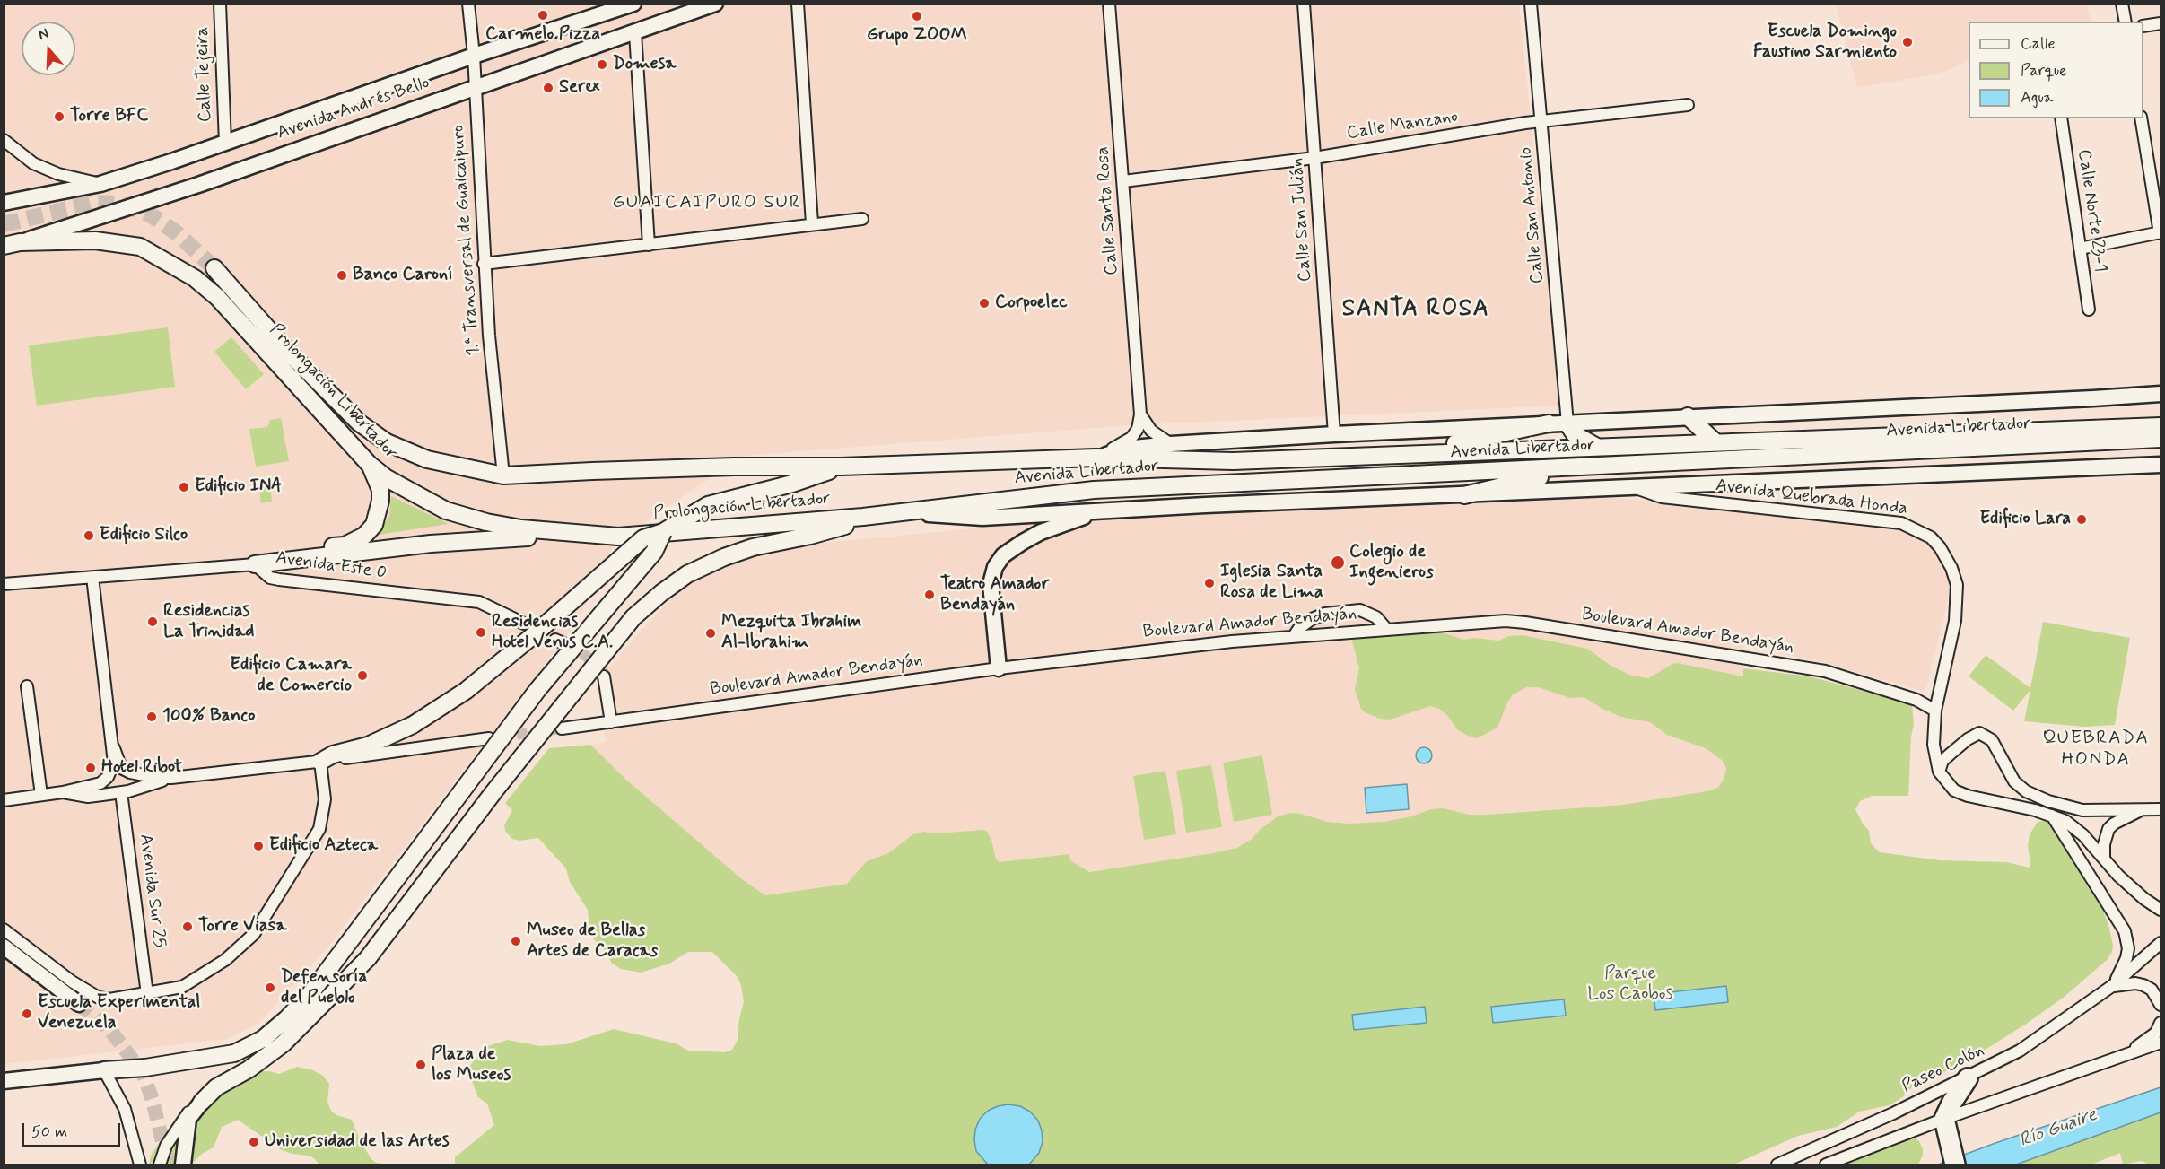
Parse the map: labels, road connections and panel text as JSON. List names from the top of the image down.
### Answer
{
  "streets": {
    "main road": ["Avenida Andrés Bello", "Prolongación Libertador", "Avenida Libertador"],
    "street": [
      "Calle Tejeira",
      "Calle Manzano",
      "Calle Santa Rosa",
      "Calle Norte 23-1",
      "Calle San Antonio",
      "Calle San Julián",
      "1.ª Transversal de Guaicaipuro",
      "Avenida Quebrada Honda",
      "Avenida Este 0",
      "Boulevard Amador Bendayán",
      "Avenida Sur 25",
      "Paseo Colón"
    ]
  },
  "crossings": [
    ["Calle Tejeira", "Avenida Andrés Bello"],
    ["Avenida Andrés Bello", "1.ª Transversal de Guaicaipuro"],
    ["Avenida Andrés Bello", "Prolongación Libertador"],
    ["Calle Manzano", "Calle Santa Rosa"],
    ["Calle Manzano", "Calle San Antonio"],
    ["Calle Manzano", "Calle San Julián"],
    ["Calle Santa Rosa", "Avenida Libertador"],
    ["Calle San Antonio", "Avenida Libertador"],
    ["Calle San Julián", "Avenida Libertador"],
    ["1.ª Transversal de Guaicaipuro", "Prolongación Libertador"],
    ["Prolongación Libertador", "Avenida Libertador"],
    ["Avenida Libertador", "Avenida Quebrada Honda"],
    ["Avenida Quebrada Honda", "Boulevard Amador Bendayán"]
  ],
  "districts": ["GUAICAIPURO SUR", "SANTA ROSA", "QUEBRADA HONDA"],
  "water": ["Río Guaire"],
  "parks": ["Parque Los Caobos"],
  "places": [
    "Carmelo Pizza",
    "Grupo ZOOM",
    "Escuela Domingo Faustino Sarmiento",
    "Domesa",
    "Serex",
    "Torre BFC",
    "Banco Caroní",
    "Corpoelec",
    "Edificio INA",
    "Edificio Lara",
    "Edificio Silco",
    "Colegio de Ingenieros",
    "Iglesia Santa Rosa de Lima",
    "Teatro Amador Bendayán",
    "Residencias La Trinidad",
    "Residencias Hotel Venus C.A.",
    "Mezquita Ibrahim Al-lbrahim",
    "Edificio Camara de Comercio",
    "100% Banco",
    "Hotel Ribot",
    "Edificio Azteca",
    "Torre Viasa",
    "Museo de Bellas Artes de Caracas",
    "Defensoría del Pueblo",
    "Escuela Experimental Venezuela",
    "Plaza de los Museos",
    "Universidad de las Artes"
  ],
  "legend": ["Calle", "Parque", "Agua"],
  "scale_bar": "50 m",
  "north": "top"
}
